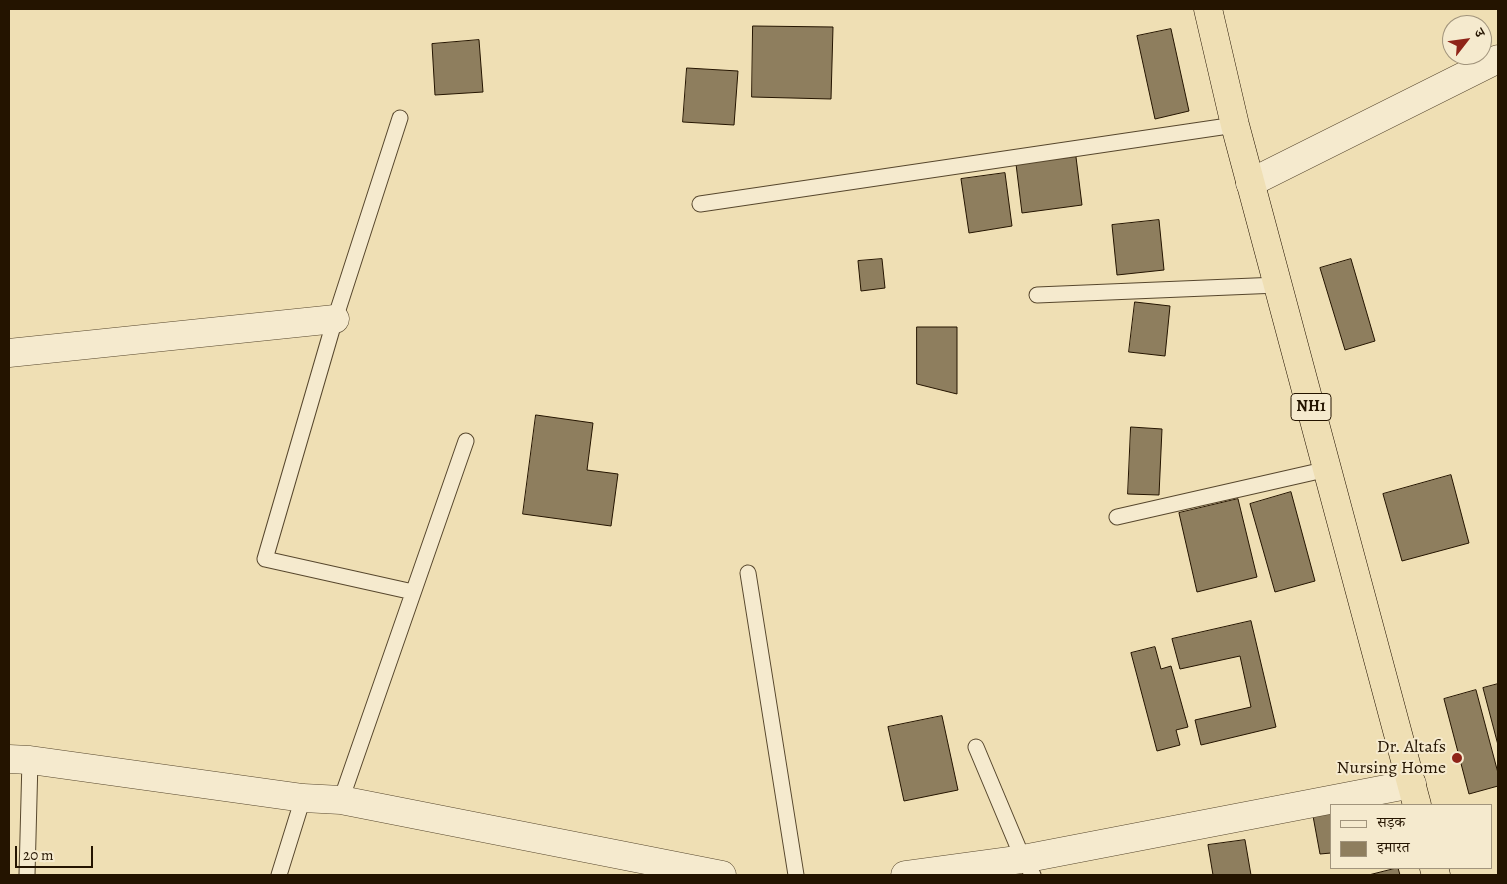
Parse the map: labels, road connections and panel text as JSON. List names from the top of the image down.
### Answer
{
  "streets": {
    "highway": ["NH1"]
  },
  "places": ["Dr. Altafs Nursing Home"],
  "legend": ["सड़क", "इमारत"],
  "scale_bar": "20 m",
  "north": "top right"
}
